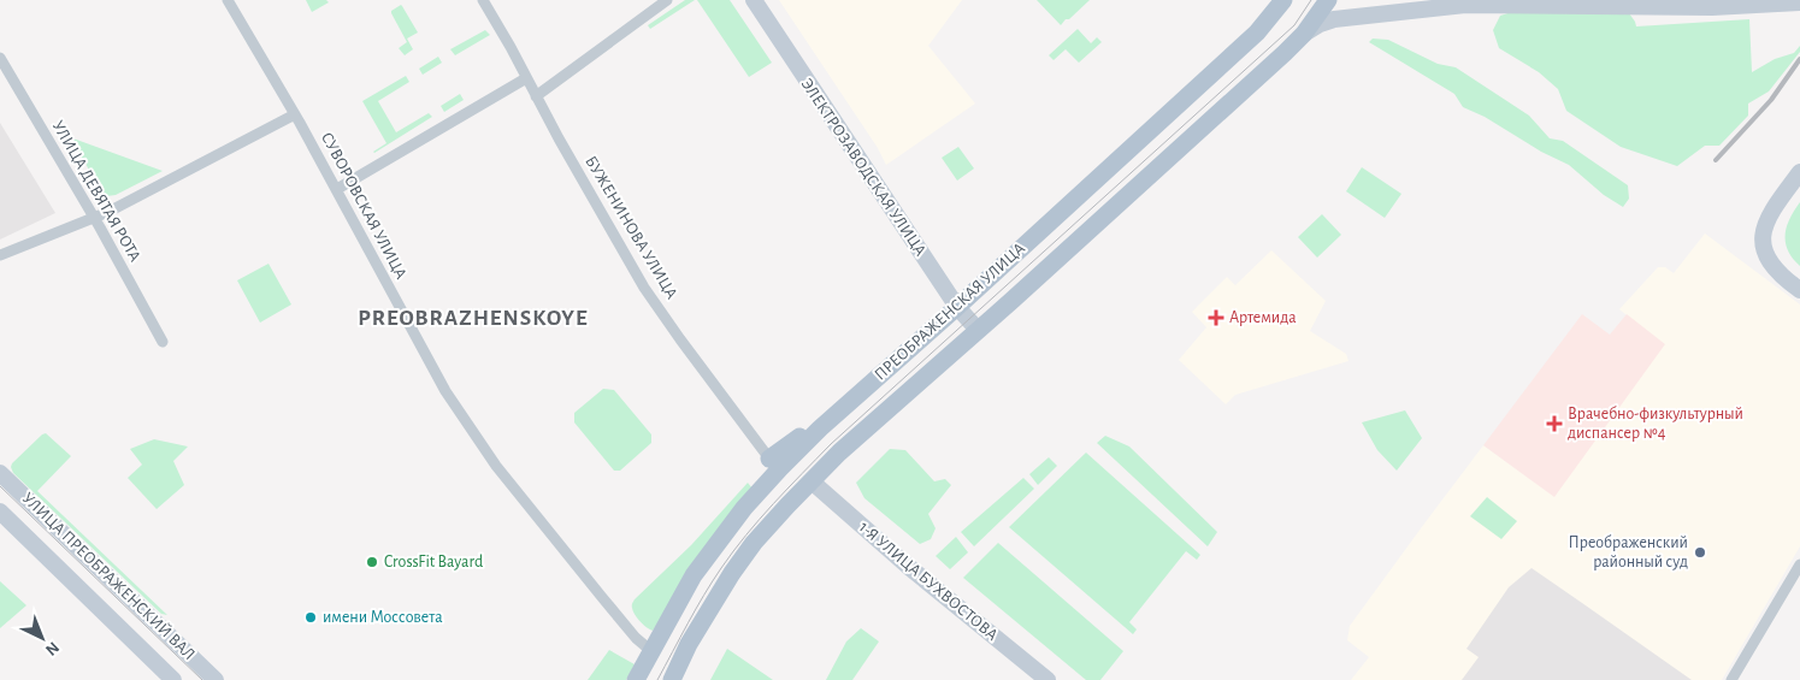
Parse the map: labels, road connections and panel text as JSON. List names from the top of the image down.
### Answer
{
  "streets": {
    "main road": [
      "ЭЛЕКТРОЗАВОДСКАЯ УЛИЦА",
      "ПРЕОБРАЖЕНСКАЯ УЛИЦА",
      "УЛИЦА ПРЕОБРАЖЕНСКИЙ ВАЛ",
      "1-Я УЛИЦА БУХВОСТОВА"
    ],
    "street": ["УЛИЦА ДЕВЯТАЯ РОТА", "СУВОРОВСКАЯ УЛИЦА", "БУЖЕНИНОВА УЛИЦА"]
  },
  "crossings": [
    ["ЭЛЕКТРОЗАВОДСКАЯ УЛИЦА", "ПРЕОБРАЖЕНСКАЯ УЛИЦА"],
    ["СУВОРОВСКАЯ УЛИЦА", "ПРЕОБРАЖЕНСКАЯ УЛИЦА"],
    ["ПРЕОБРАЖЕНСКАЯ УЛИЦА", "1-Я УЛИЦА БУХВОСТОВА"]
  ],
  "districts": ["PREOBRAZHENSKOYE"],
  "places": {
    "health": ["Артемида", "Врачебно-физкультурный диспансер №4"],
    "other": ["Преображенский районный суд", "CrossFit Bayard", "имени Моссовета"]
  },
  "north": "bottom right"
}
